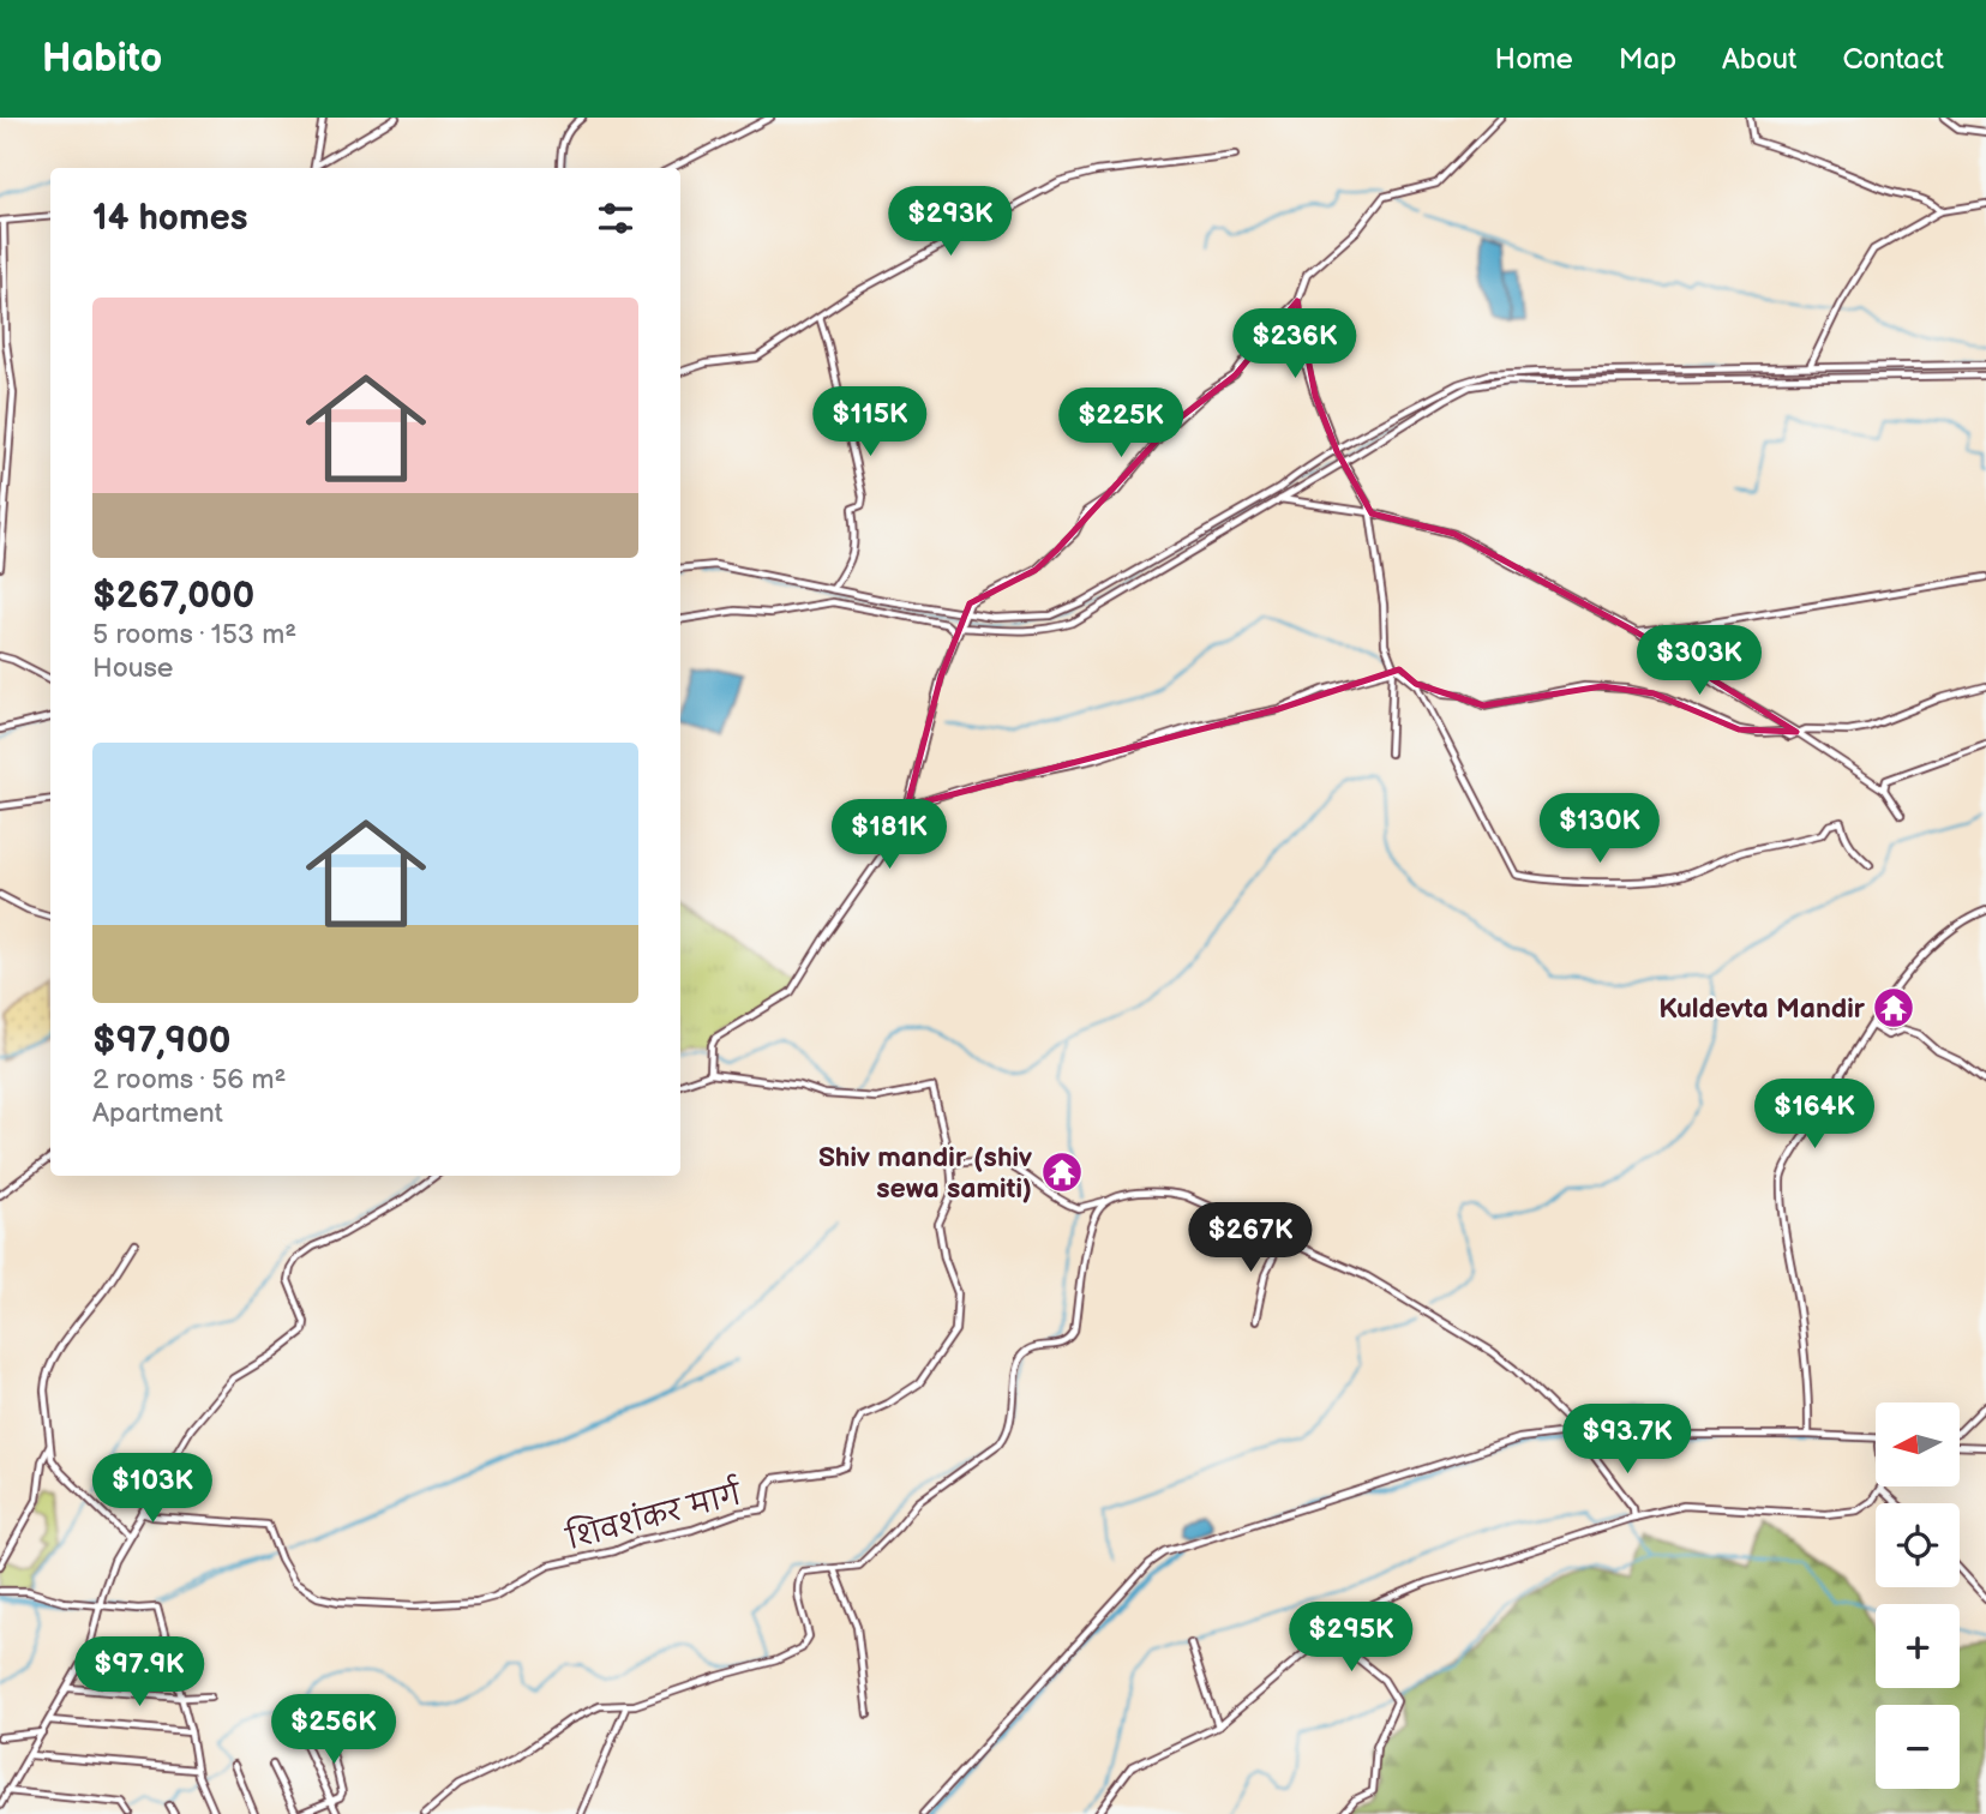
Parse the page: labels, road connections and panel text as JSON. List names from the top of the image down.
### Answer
{
  "streets": {
    "street": ["शिवशंकर मार्ग"]
  },
  "places": {
    "temple": ["Kuldevta Mandir", "Shiv mandir (shiv sewa samiti)"]
  },
  "north": "left",
  "page": {
    "header": "Habito",
    "nav": [
      "Home",
      "Map",
      "About",
      "Contact"
    ],
    "heading": "14 homes",
    "price": [
      "$293K",
      "$236K",
      "$115K",
      "$225K",
      "$303K",
      "$130K",
      "$181K",
      "$164K",
      "$267K",
      "$93.7K",
      "$103K",
      "$295K",
      "$97.9K",
      "$256K"
    ],
    "list": [
      {
        "name": "$267,000",
        "note": "5 rooms · 153 m² · House"
      },
      {
        "name": "$97,900",
        "note": "2 rooms · 56 m² · Apartment"
      }
    ],
    "map_buttons": ["+", "−"]
  }
}
